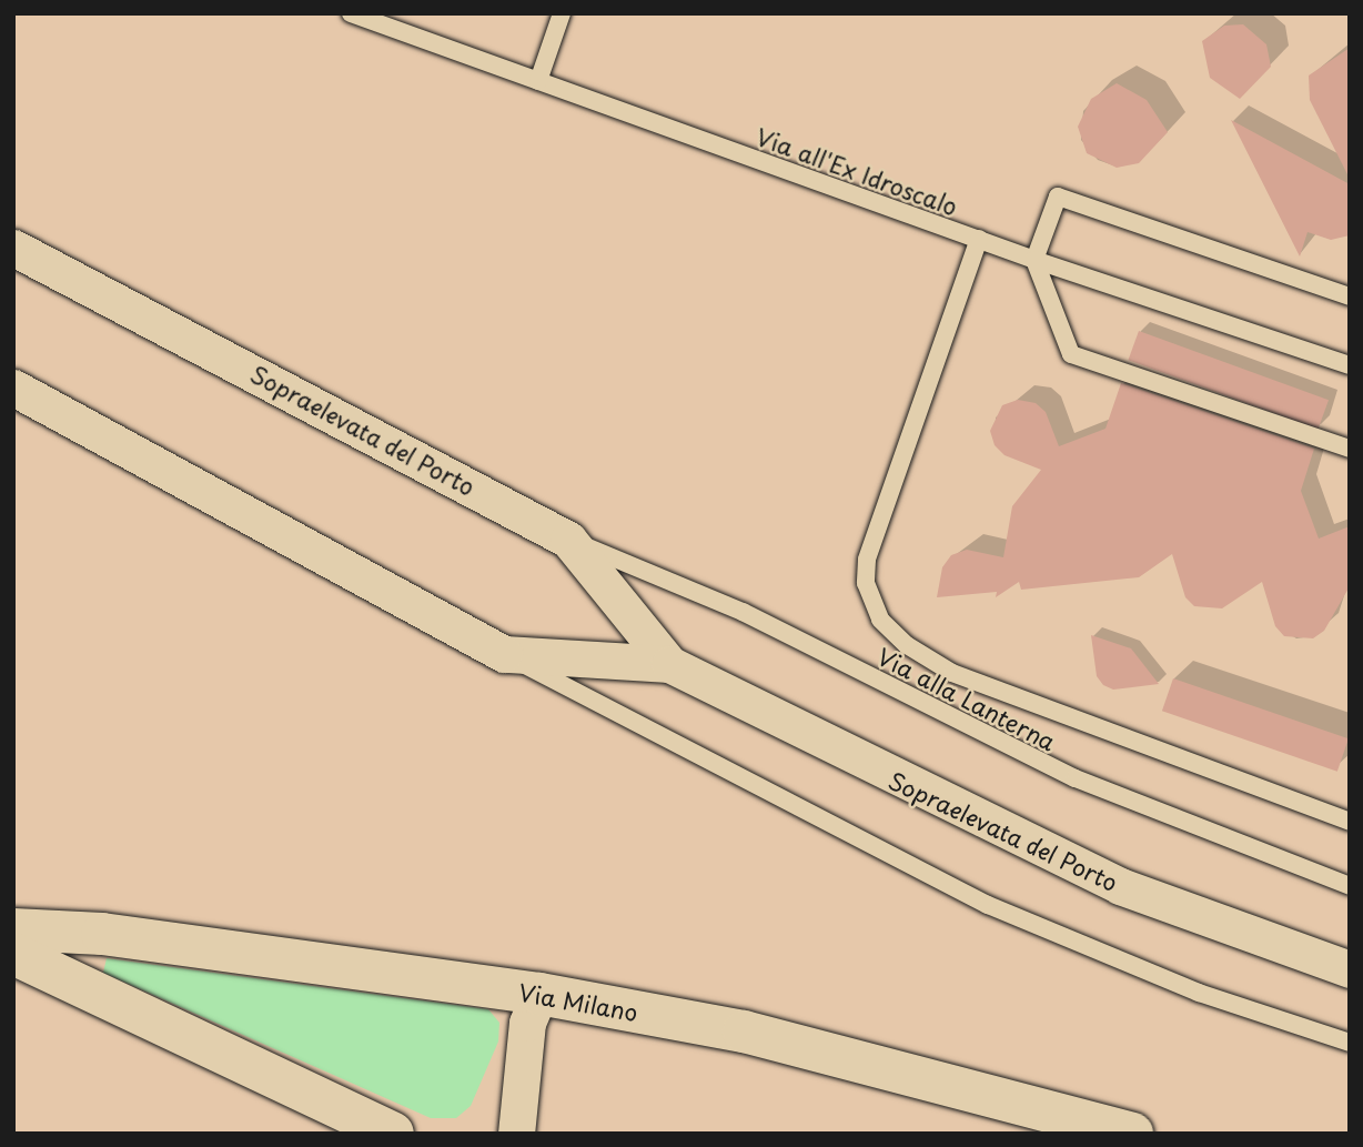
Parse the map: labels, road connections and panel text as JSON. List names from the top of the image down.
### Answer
{
  "streets": {
    "main road": ["Via Milano"],
    "street": ["Sopraelevata del Porto"],
    "lane": ["Via all'Ex Idroscalo", "Via alla Lanterna"]
  },
  "crossings": [
    ["Sopraelevata del Porto", "Via alla Lanterna"]
  ]
}
